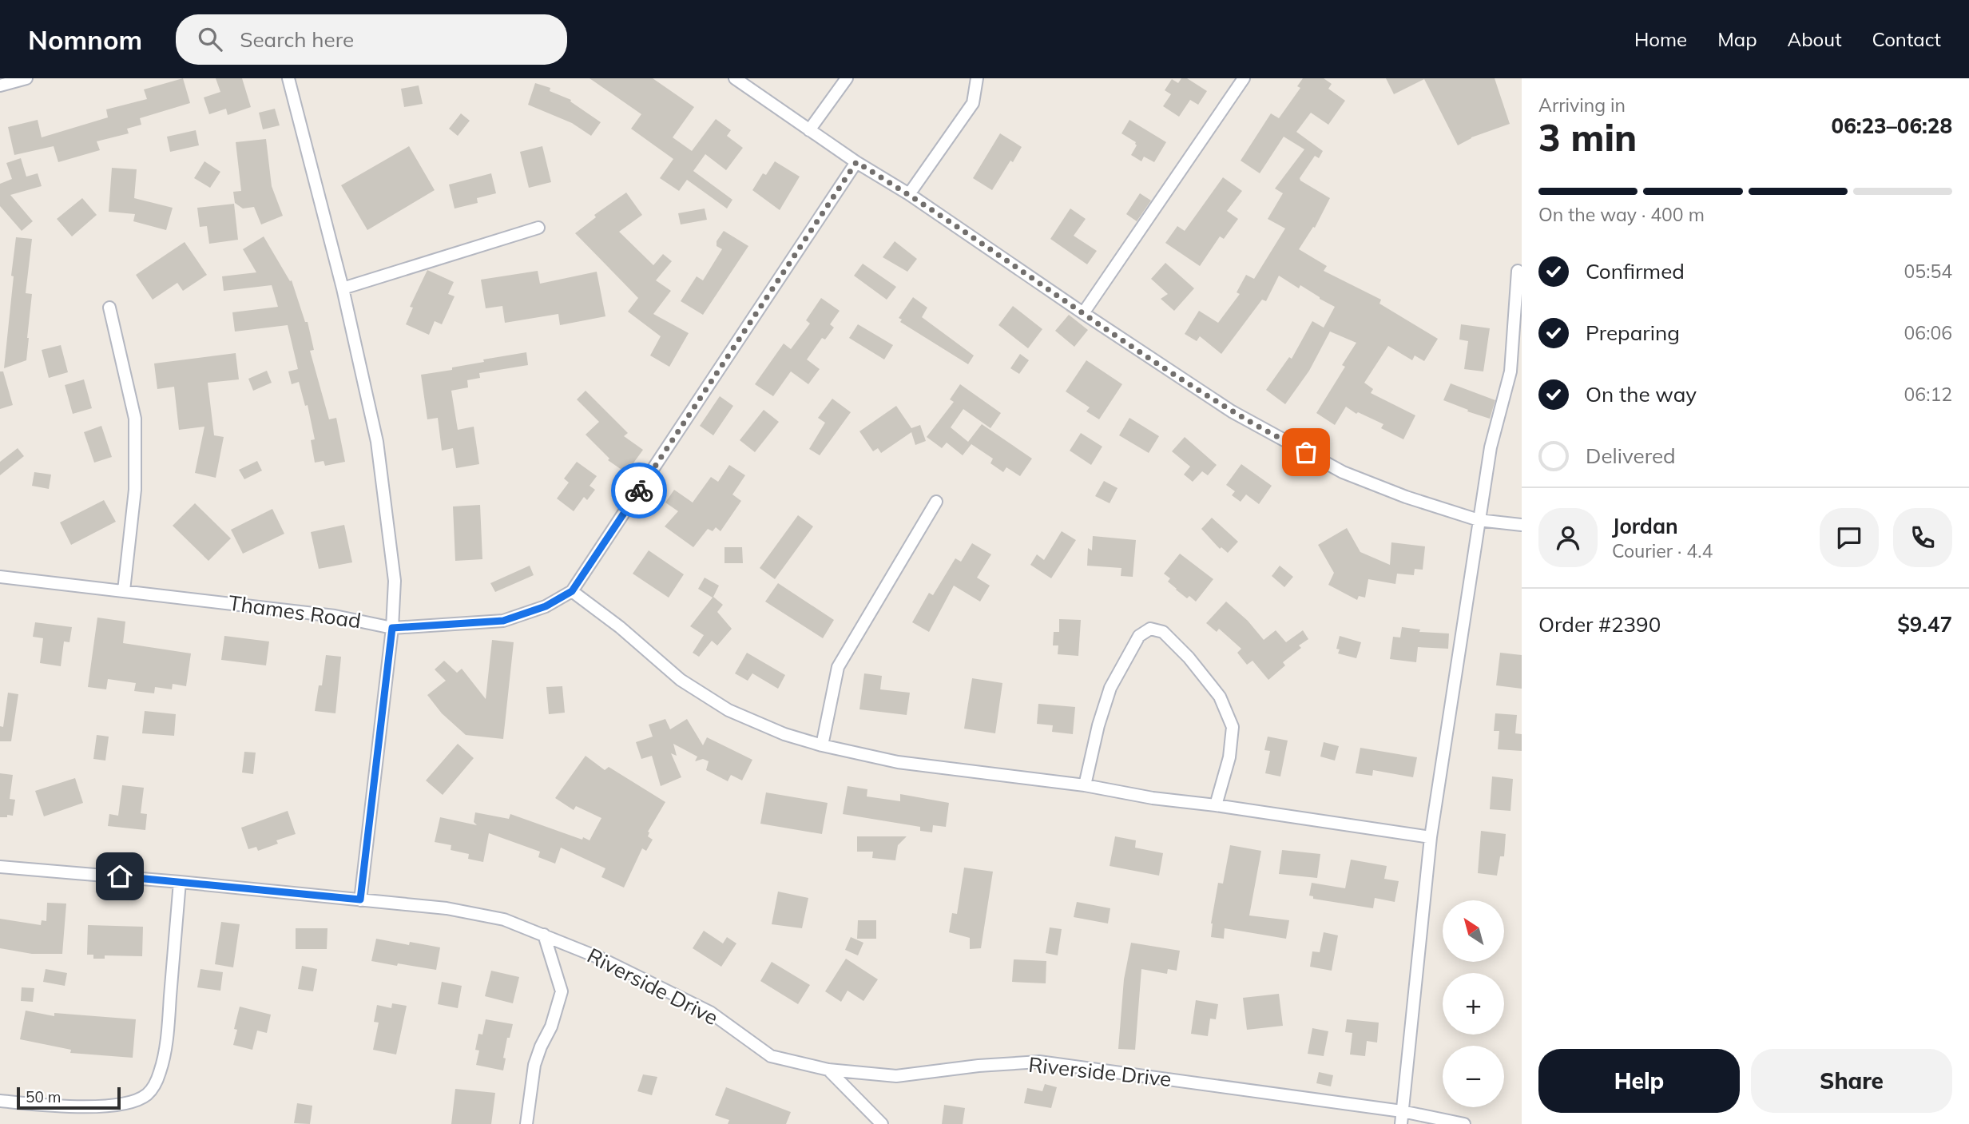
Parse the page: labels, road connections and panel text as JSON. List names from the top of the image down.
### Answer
{
  "streets": {
    "street": ["Thames Road", "Riverside Drive"]
  },
  "scale_bar": "50 m",
  "north": "top left",
  "page": {
    "header": "Nomnom",
    "search": "Search here",
    "nav": [
      "Home",
      "Map",
      "About",
      "Contact"
    ],
    "heading": ["3 min", "Arriving in", "06:23–06:28"],
    "panel": [
      "Jordan",
      "Courier · 4.4",
      "Order #2390",
      "$9.47"
    ],
    "bar": "On the way · 400 m",
    "list": [
      ["Confirmed", "05:54"],
      ["Preparing", "06:06"],
      ["On the way", "06:12"],
      "Delivered"
    ],
    "map_buttons": ["+", "−"],
    "buttons": ["Help", "Share"],
    "scale": "50 m"
  }
}
